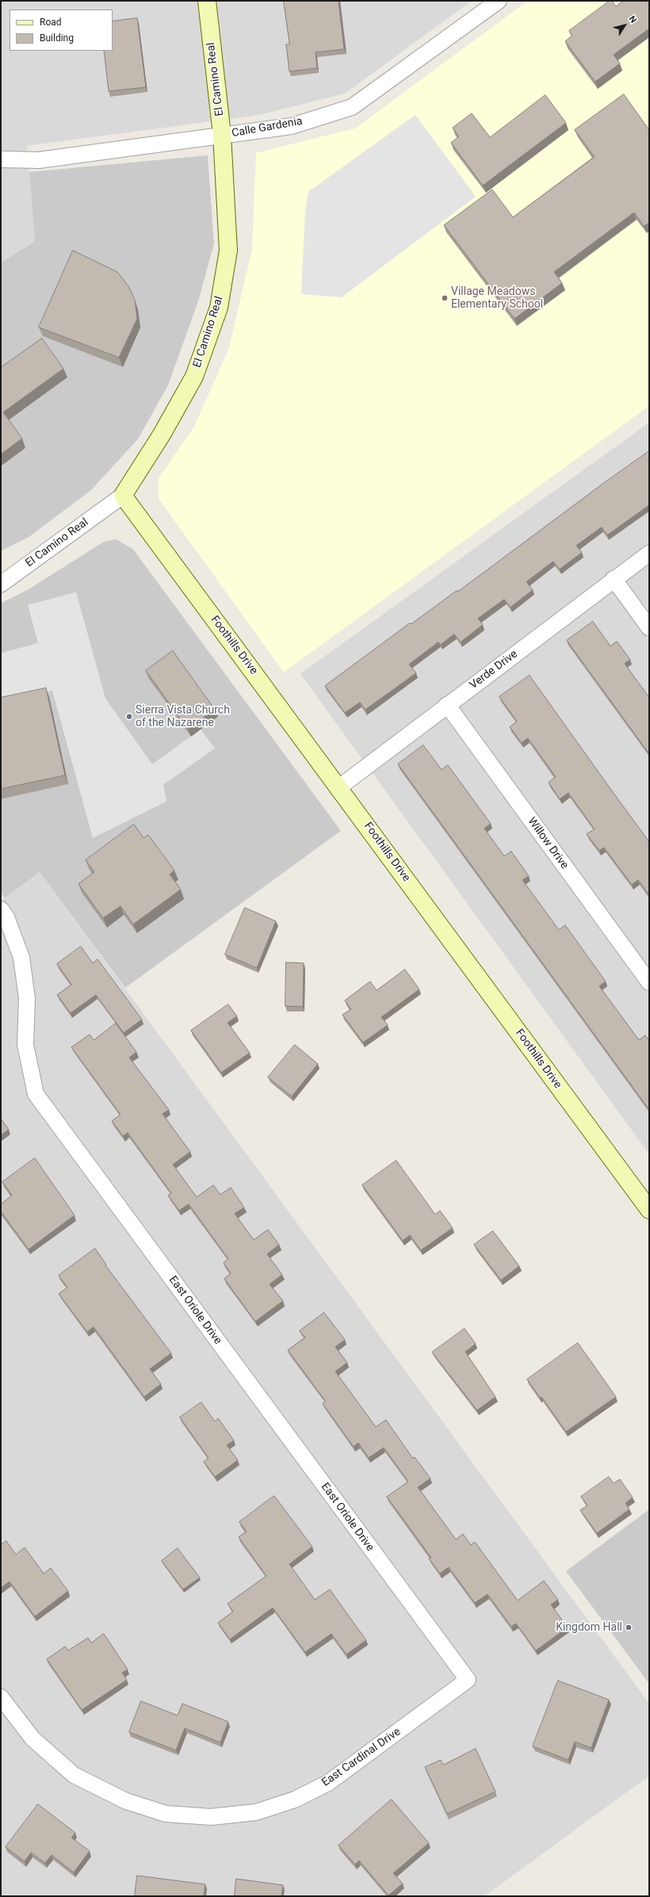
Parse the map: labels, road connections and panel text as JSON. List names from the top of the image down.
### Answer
{
  "streets": {
    "street": [
      "El Camino Real",
      "Calle Gardenia",
      "Foothills Drive",
      "Verde Drive",
      "Willow Drive",
      "East Oriole Drive",
      "East Cardinal Drive"
    ]
  },
  "crossings": [
    ["El Camino Real", "Calle Gardenia"],
    ["El Camino Real", "Foothills Drive"],
    ["Foothills Drive", "Verde Drive"],
    ["Verde Drive", "Willow Drive"],
    ["East Oriole Drive", "East Cardinal Drive"]
  ],
  "places": ["Village Meadows Elementary School", "Sierra Vista Church of the Nazarene", "Kingdom Hall"],
  "legend": ["Road", "Building"],
  "north": "top right"
}
